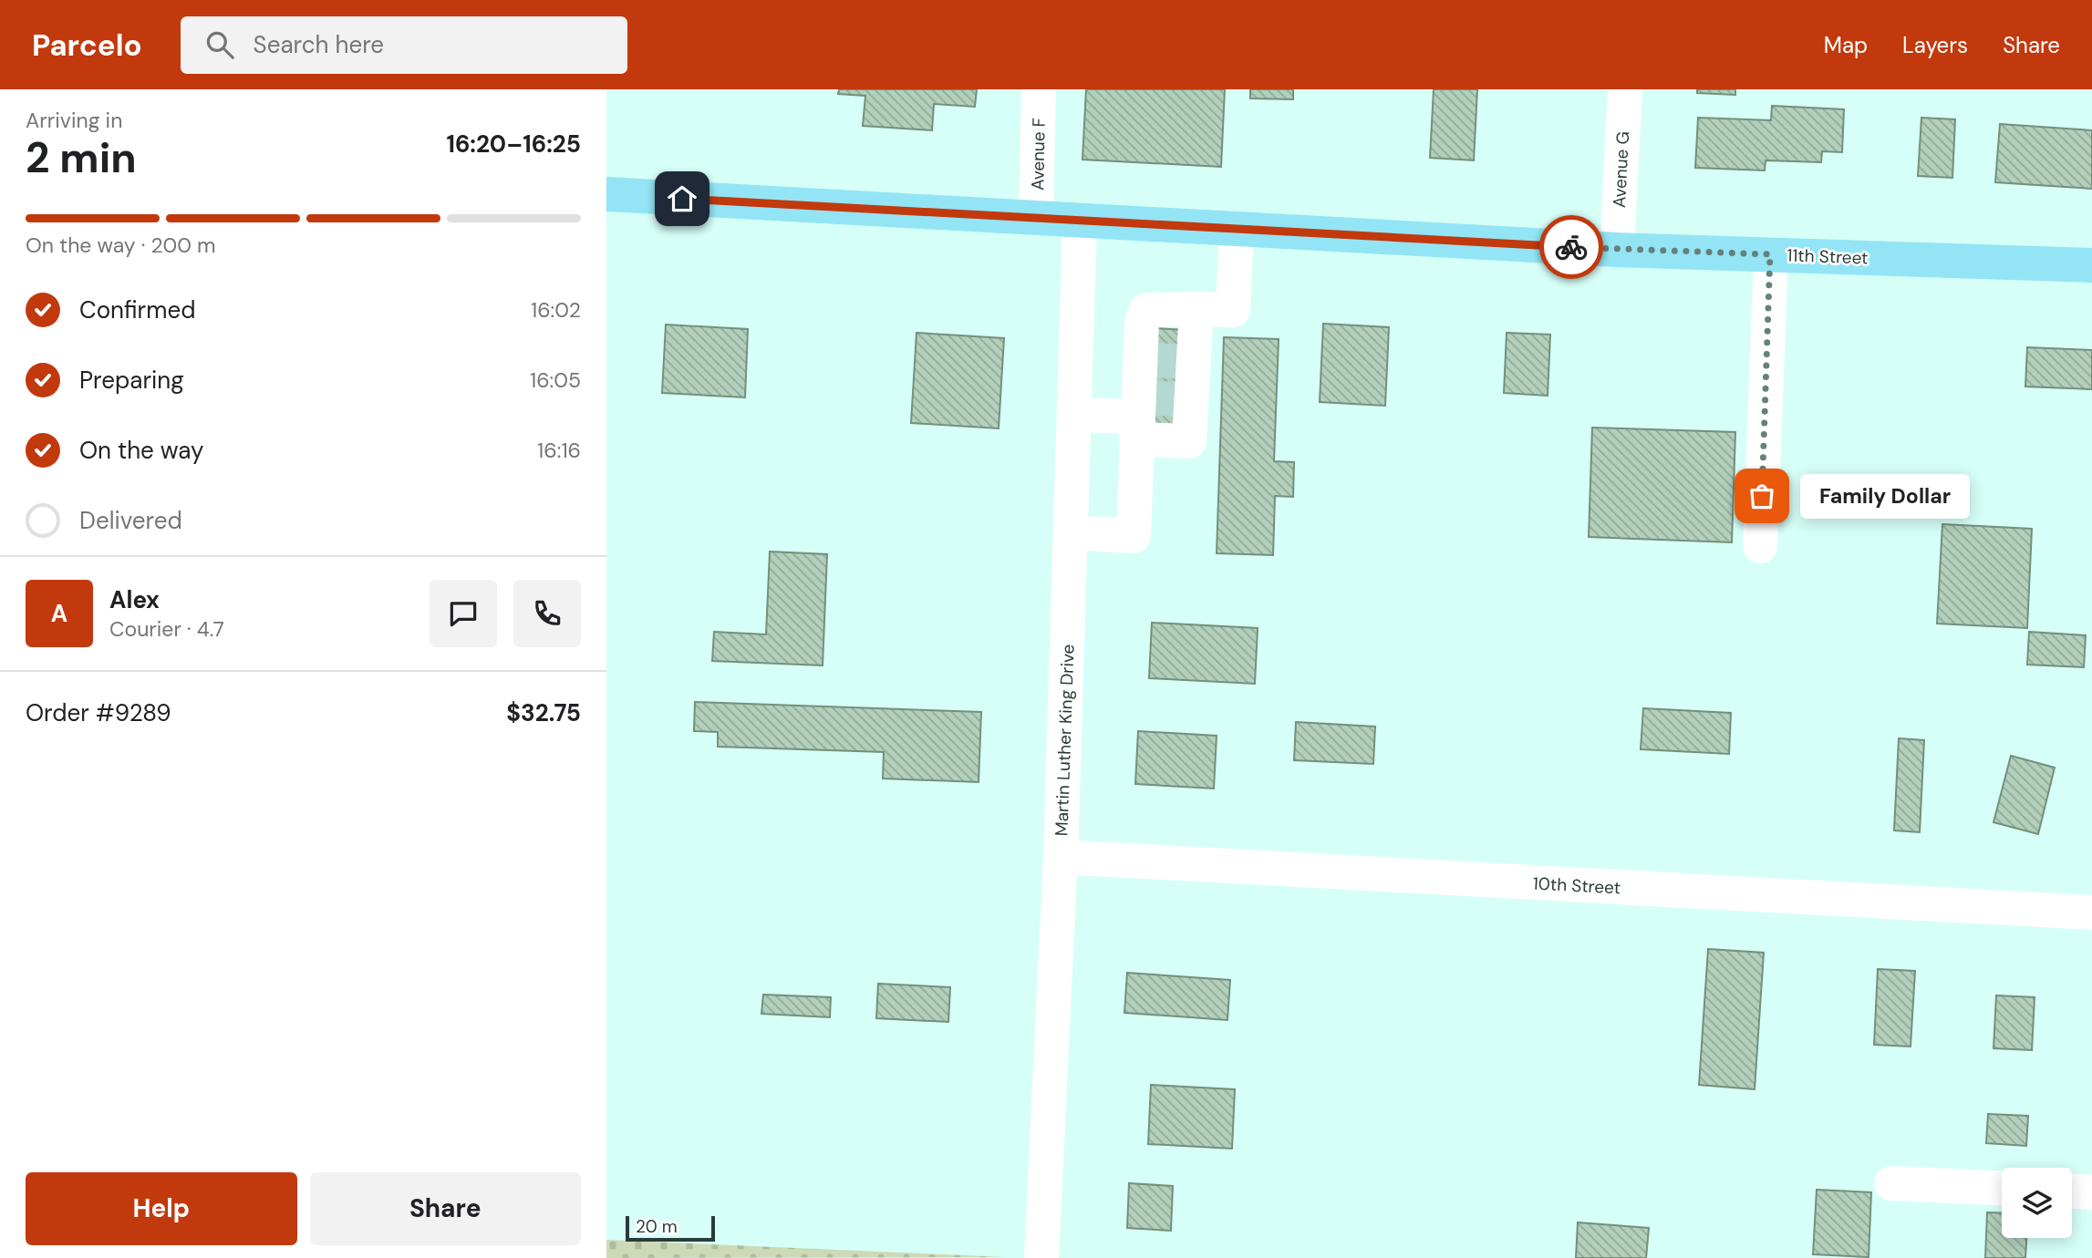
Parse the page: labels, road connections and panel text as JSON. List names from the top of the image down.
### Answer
{
  "streets": {
    "main road": ["11th Street"],
    "street": [
      "Avenue F",
      "Avenue G",
      "Martin Luther King Drive",
      "10th Street"
    ]
  },
  "crossings": [
    ["Avenue F", "11th Street"],
    ["Avenue G", "11th Street"],
    ["11th Street", "Martin Luther King Drive"],
    ["Martin Luther King Drive", "10th Street"]
  ],
  "places": ["Family Dollar"],
  "scale_bar": "20 m",
  "page": {
    "header": "Parcelo",
    "search": "Search here",
    "nav": ["Map", "Layers", "Share"],
    "heading": ["2 min", "Arriving in", "16:20–16:25"],
    "panel": [
      "Alex",
      "Courier · 4.7",
      "Order #9289",
      "$32.75"
    ],
    "bar": "On the way · 200 m",
    "list": [
      ["Confirmed", "16:02"],
      ["Preparing", "16:05"],
      ["On the way", "16:16"],
      "Delivered"
    ],
    "bubble": "Family Dollar",
    "round": "A",
    "buttons": ["Help", "Share"],
    "scale": "20 m"
  }
}
